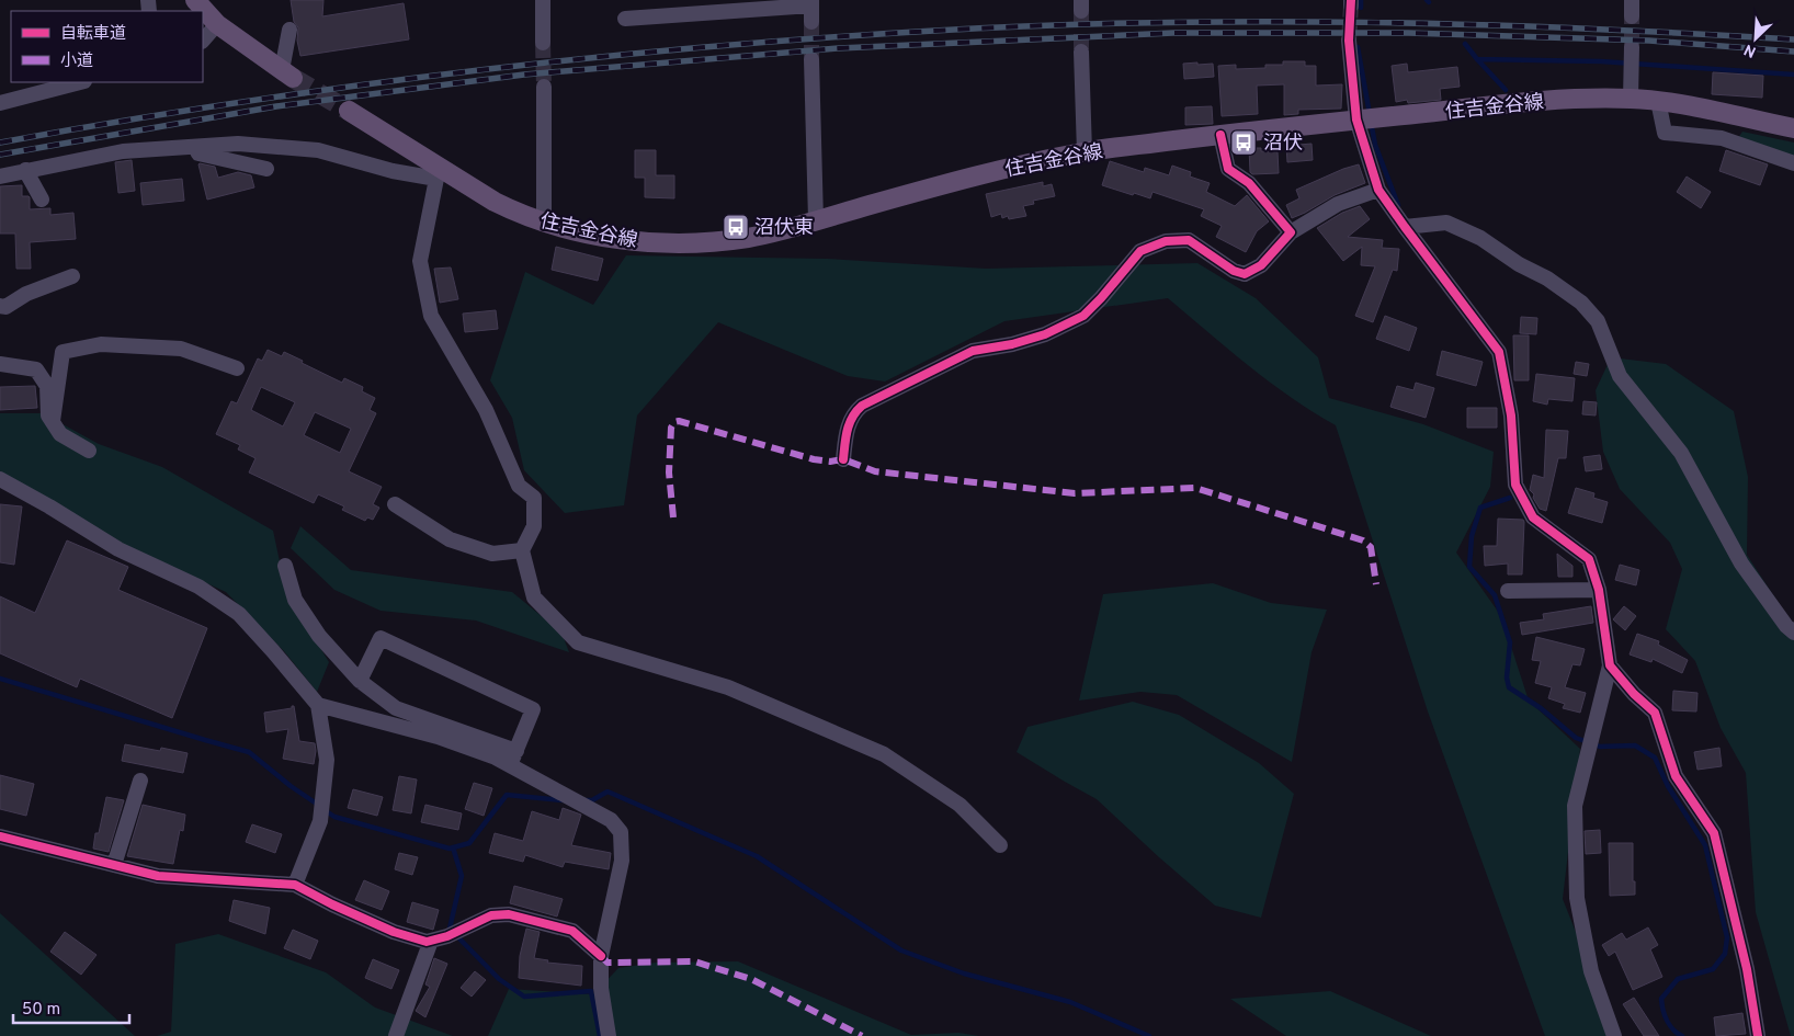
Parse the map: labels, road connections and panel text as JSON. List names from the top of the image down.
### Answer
{
  "streets": {
    "main road": ["住吉金谷線"]
  },
  "places": {
    "bus stop": ["沼伏", "沼伏東"]
  },
  "legend": ["自転車道", "小道"],
  "scale_bar": "50 m",
  "north": "bottom left"
}
